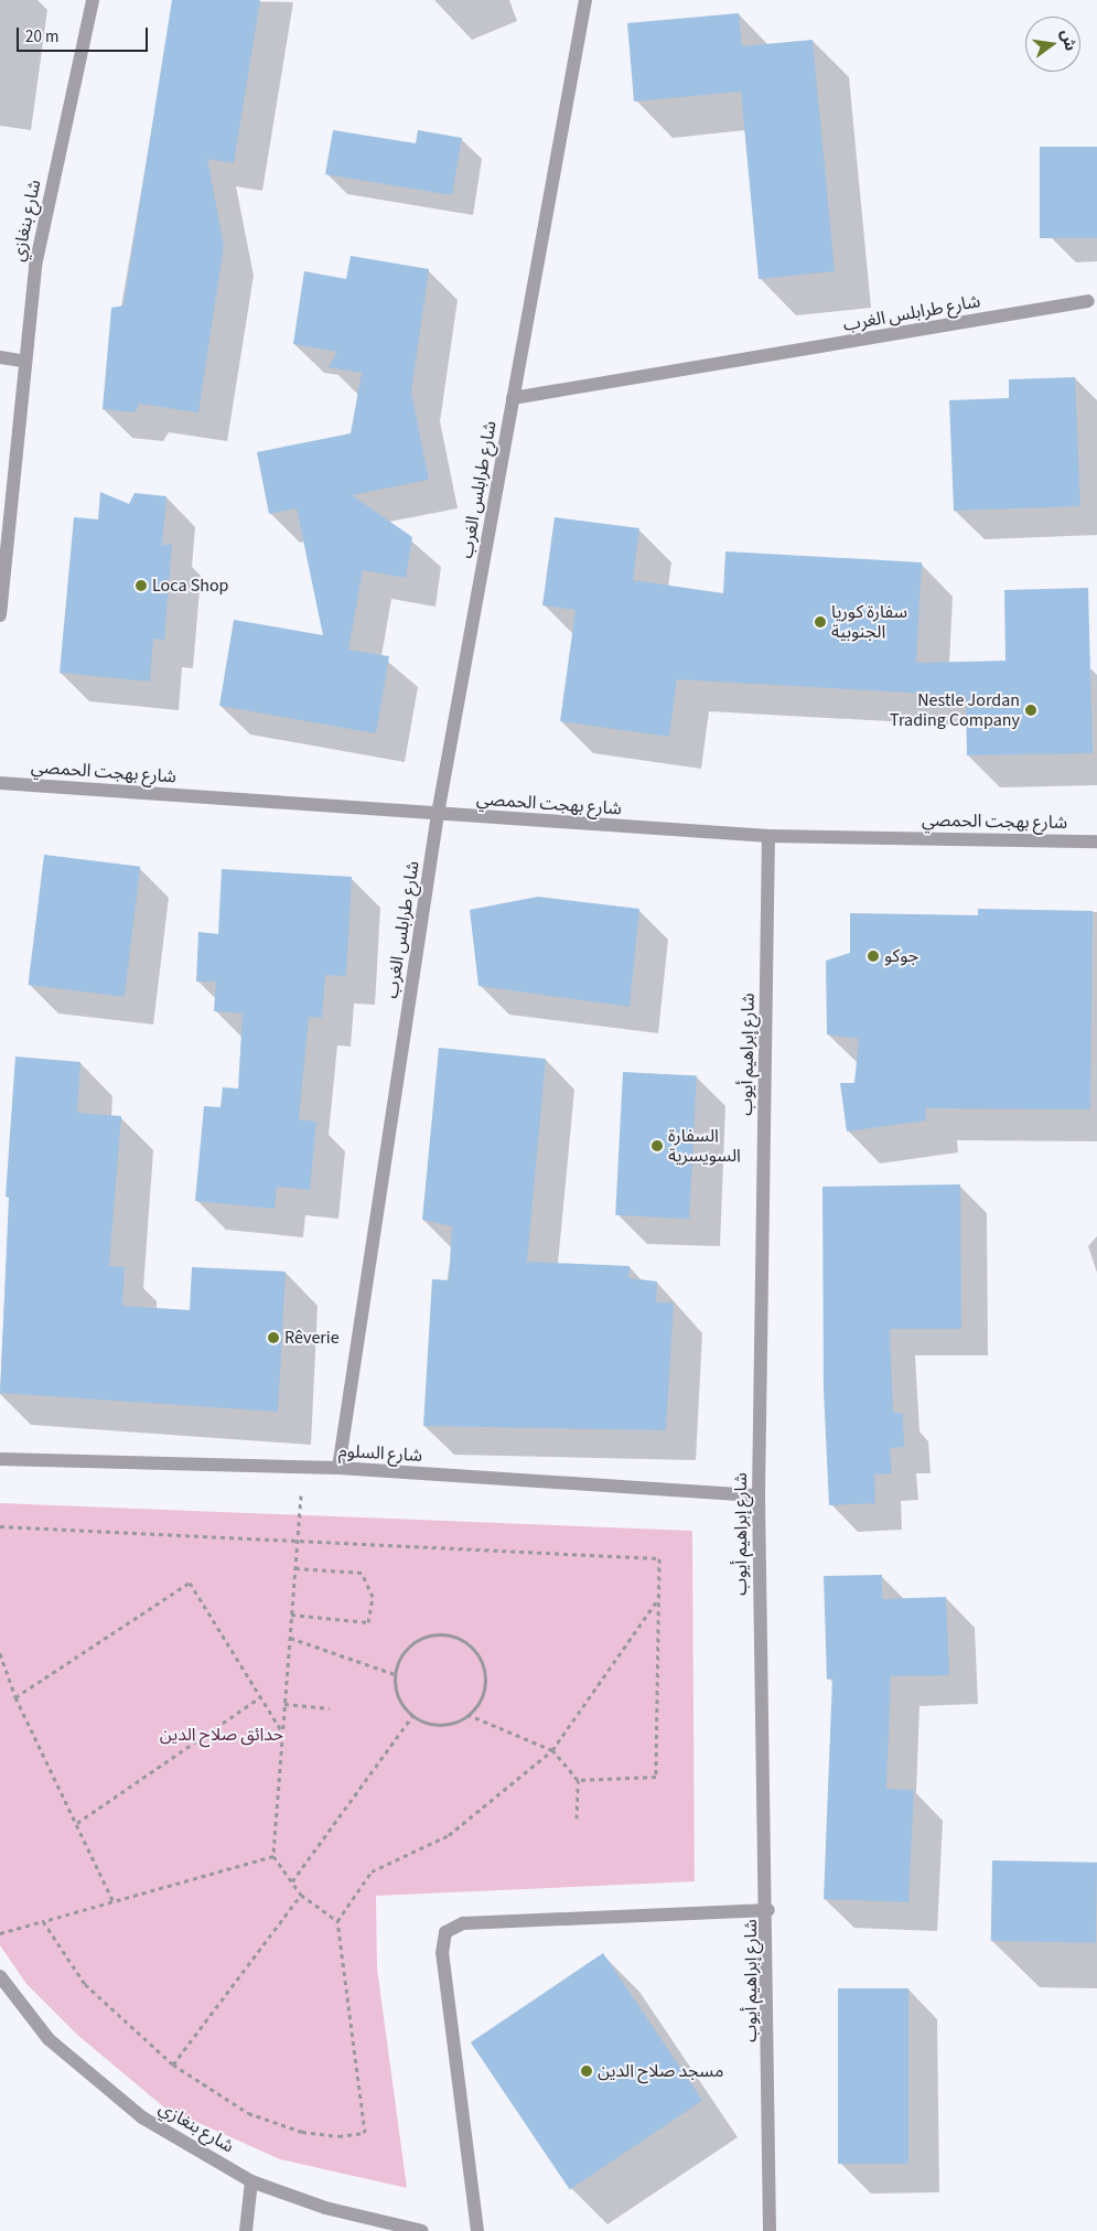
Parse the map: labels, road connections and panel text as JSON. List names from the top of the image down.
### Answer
{
  "streets": {
    "street": [
      "شارع بنغازي",
      "شارع طرابلس الغرب",
      "شارع بهجت الحمصي",
      "شارع إبراهيم أيوب",
      "شارع السلوم"
    ]
  },
  "crossings": [
    ["شارع طرابلس الغرب", "شارع بهجت الحمصي"],
    ["شارع طرابلس الغرب", "شارع السلوم"],
    ["شارع بهجت الحمصي", "شارع إبراهيم أيوب"],
    ["شارع إبراهيم أيوب", "شارع السلوم"]
  ],
  "parks": ["حدائق صلاح الدين"],
  "places": [
    "Loca Shop",
    "سفارة كوريا الجنوبية",
    "Nestle Jordan Trading Company",
    "جوكو",
    "السفارة السويسرية",
    "Rêverie",
    "مسجد صلاح الدين"
  ],
  "scale_bar": "20 m",
  "north": "right"
}
